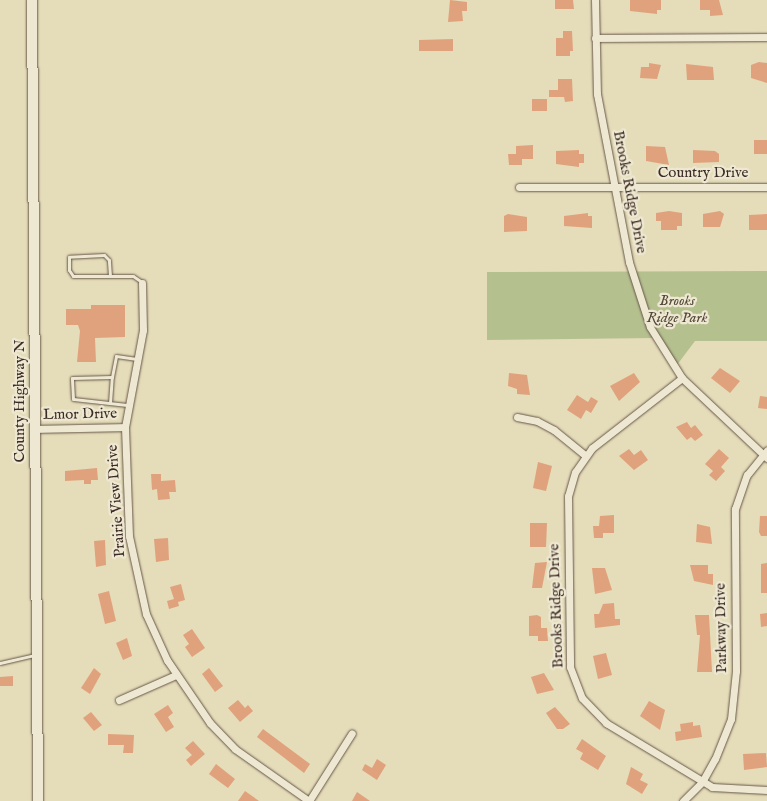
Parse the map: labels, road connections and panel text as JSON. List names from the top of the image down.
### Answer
{
  "streets": {
    "street": [
      "Country Drive",
      "Brooks Ridge Drive",
      "County Highway N",
      "Lmor Drive",
      "Prairie View Drive",
      "Parkway Drive"
    ]
  },
  "crossings": [
    ["Country Drive", "Brooks Ridge Drive"],
    ["Brooks Ridge Drive", "Parkway Drive"],
    ["County Highway N", "Lmor Drive"],
    ["Lmor Drive", "Prairie View Drive"]
  ],
  "parks": ["Brooks Ridge Park"]
}
